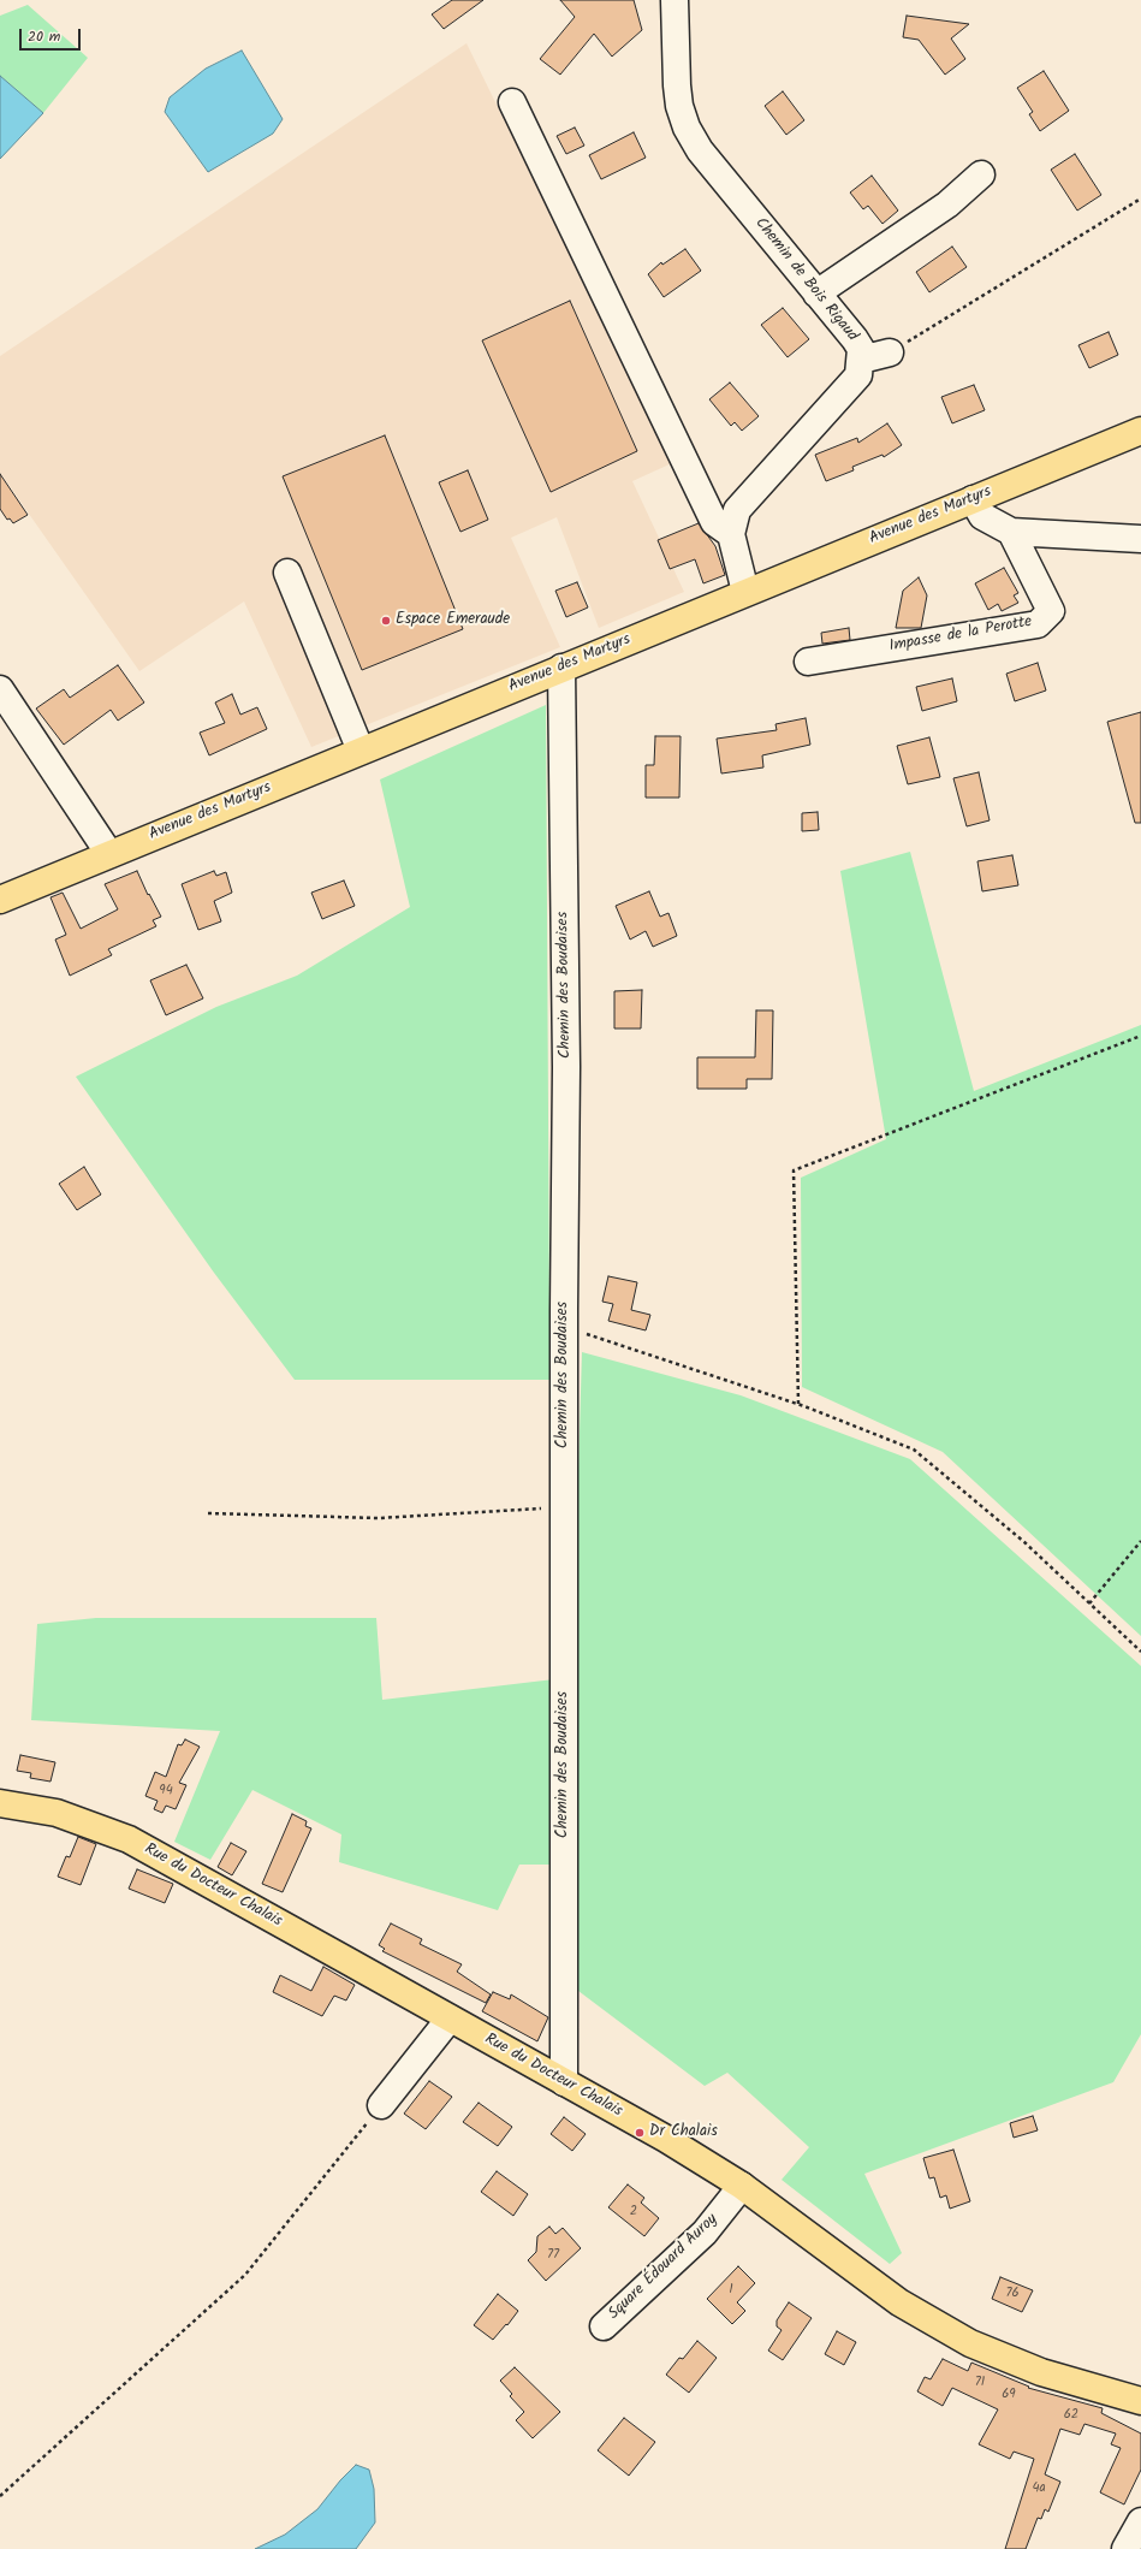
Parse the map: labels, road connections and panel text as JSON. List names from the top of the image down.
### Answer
{
  "streets": {
    "main road": ["Avenue des Martyrs", "Rue du Docteur Chalais"],
    "street": [
      "Chemin de Bois Rigaud",
      "Impasse de la Perotte",
      "Chemin des Boudaises",
      "Square Édouard Auroy"
    ]
  },
  "crossings": [
    ["Chemin de Bois Rigaud", "Avenue des Martyrs"],
    ["Avenue des Martyrs", "Chemin des Boudaises"],
    ["Chemin des Boudaises", "Rue du Docteur Chalais"],
    ["Rue du Docteur Chalais", "Square Édouard Auroy"]
  ],
  "places": ["Espace Emeraude", "Dr Chalais"],
  "house_numbers": [
    "94",
    "2",
    "77",
    "1",
    "76",
    "71",
    "69",
    "62",
    "4a"
  ],
  "scale_bar": "20 m"
}
